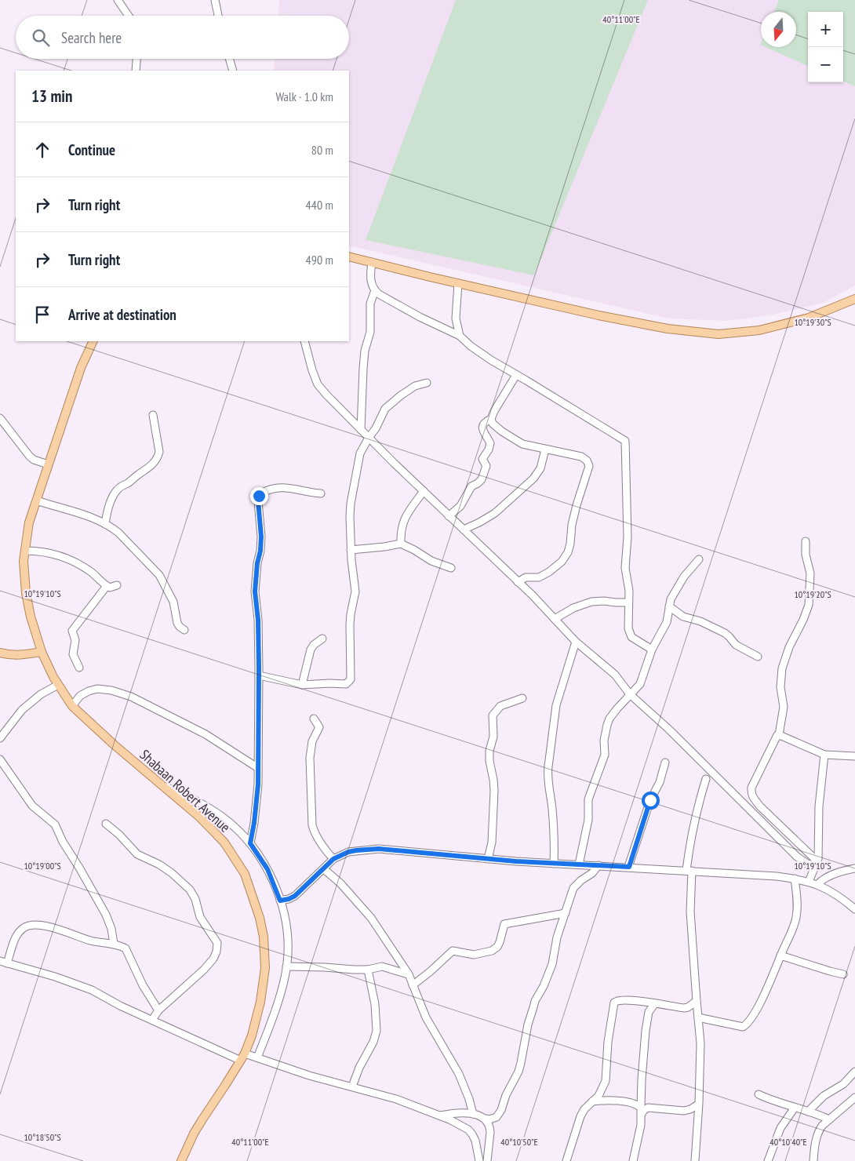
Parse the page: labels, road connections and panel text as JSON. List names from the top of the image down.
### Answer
{
  "streets": {
    "main road": ["Shabaan Robert Avenue"]
  },
  "north": "bottom",
  "page": {
    "map_buttons": ["+", "−"],
    "search": "Search here",
    "heading": ["13 min", "Walk · 1.0 km"],
    "list": [
      ["Continue", "80 m"],
      ["Turn right", "440 m"],
      ["Turn right", "490 m"],
      "Arrive at destination"
    ]
  },
  "coordinates": [
    "40°11'00\"E",
    "10°19'30\"S",
    "10°19'10\"S",
    "10°19'20\"S",
    "10°19'00\"S",
    "10°18'50\"S",
    "40°10'50\"E",
    "40°10'40\"E"
  ]
}
